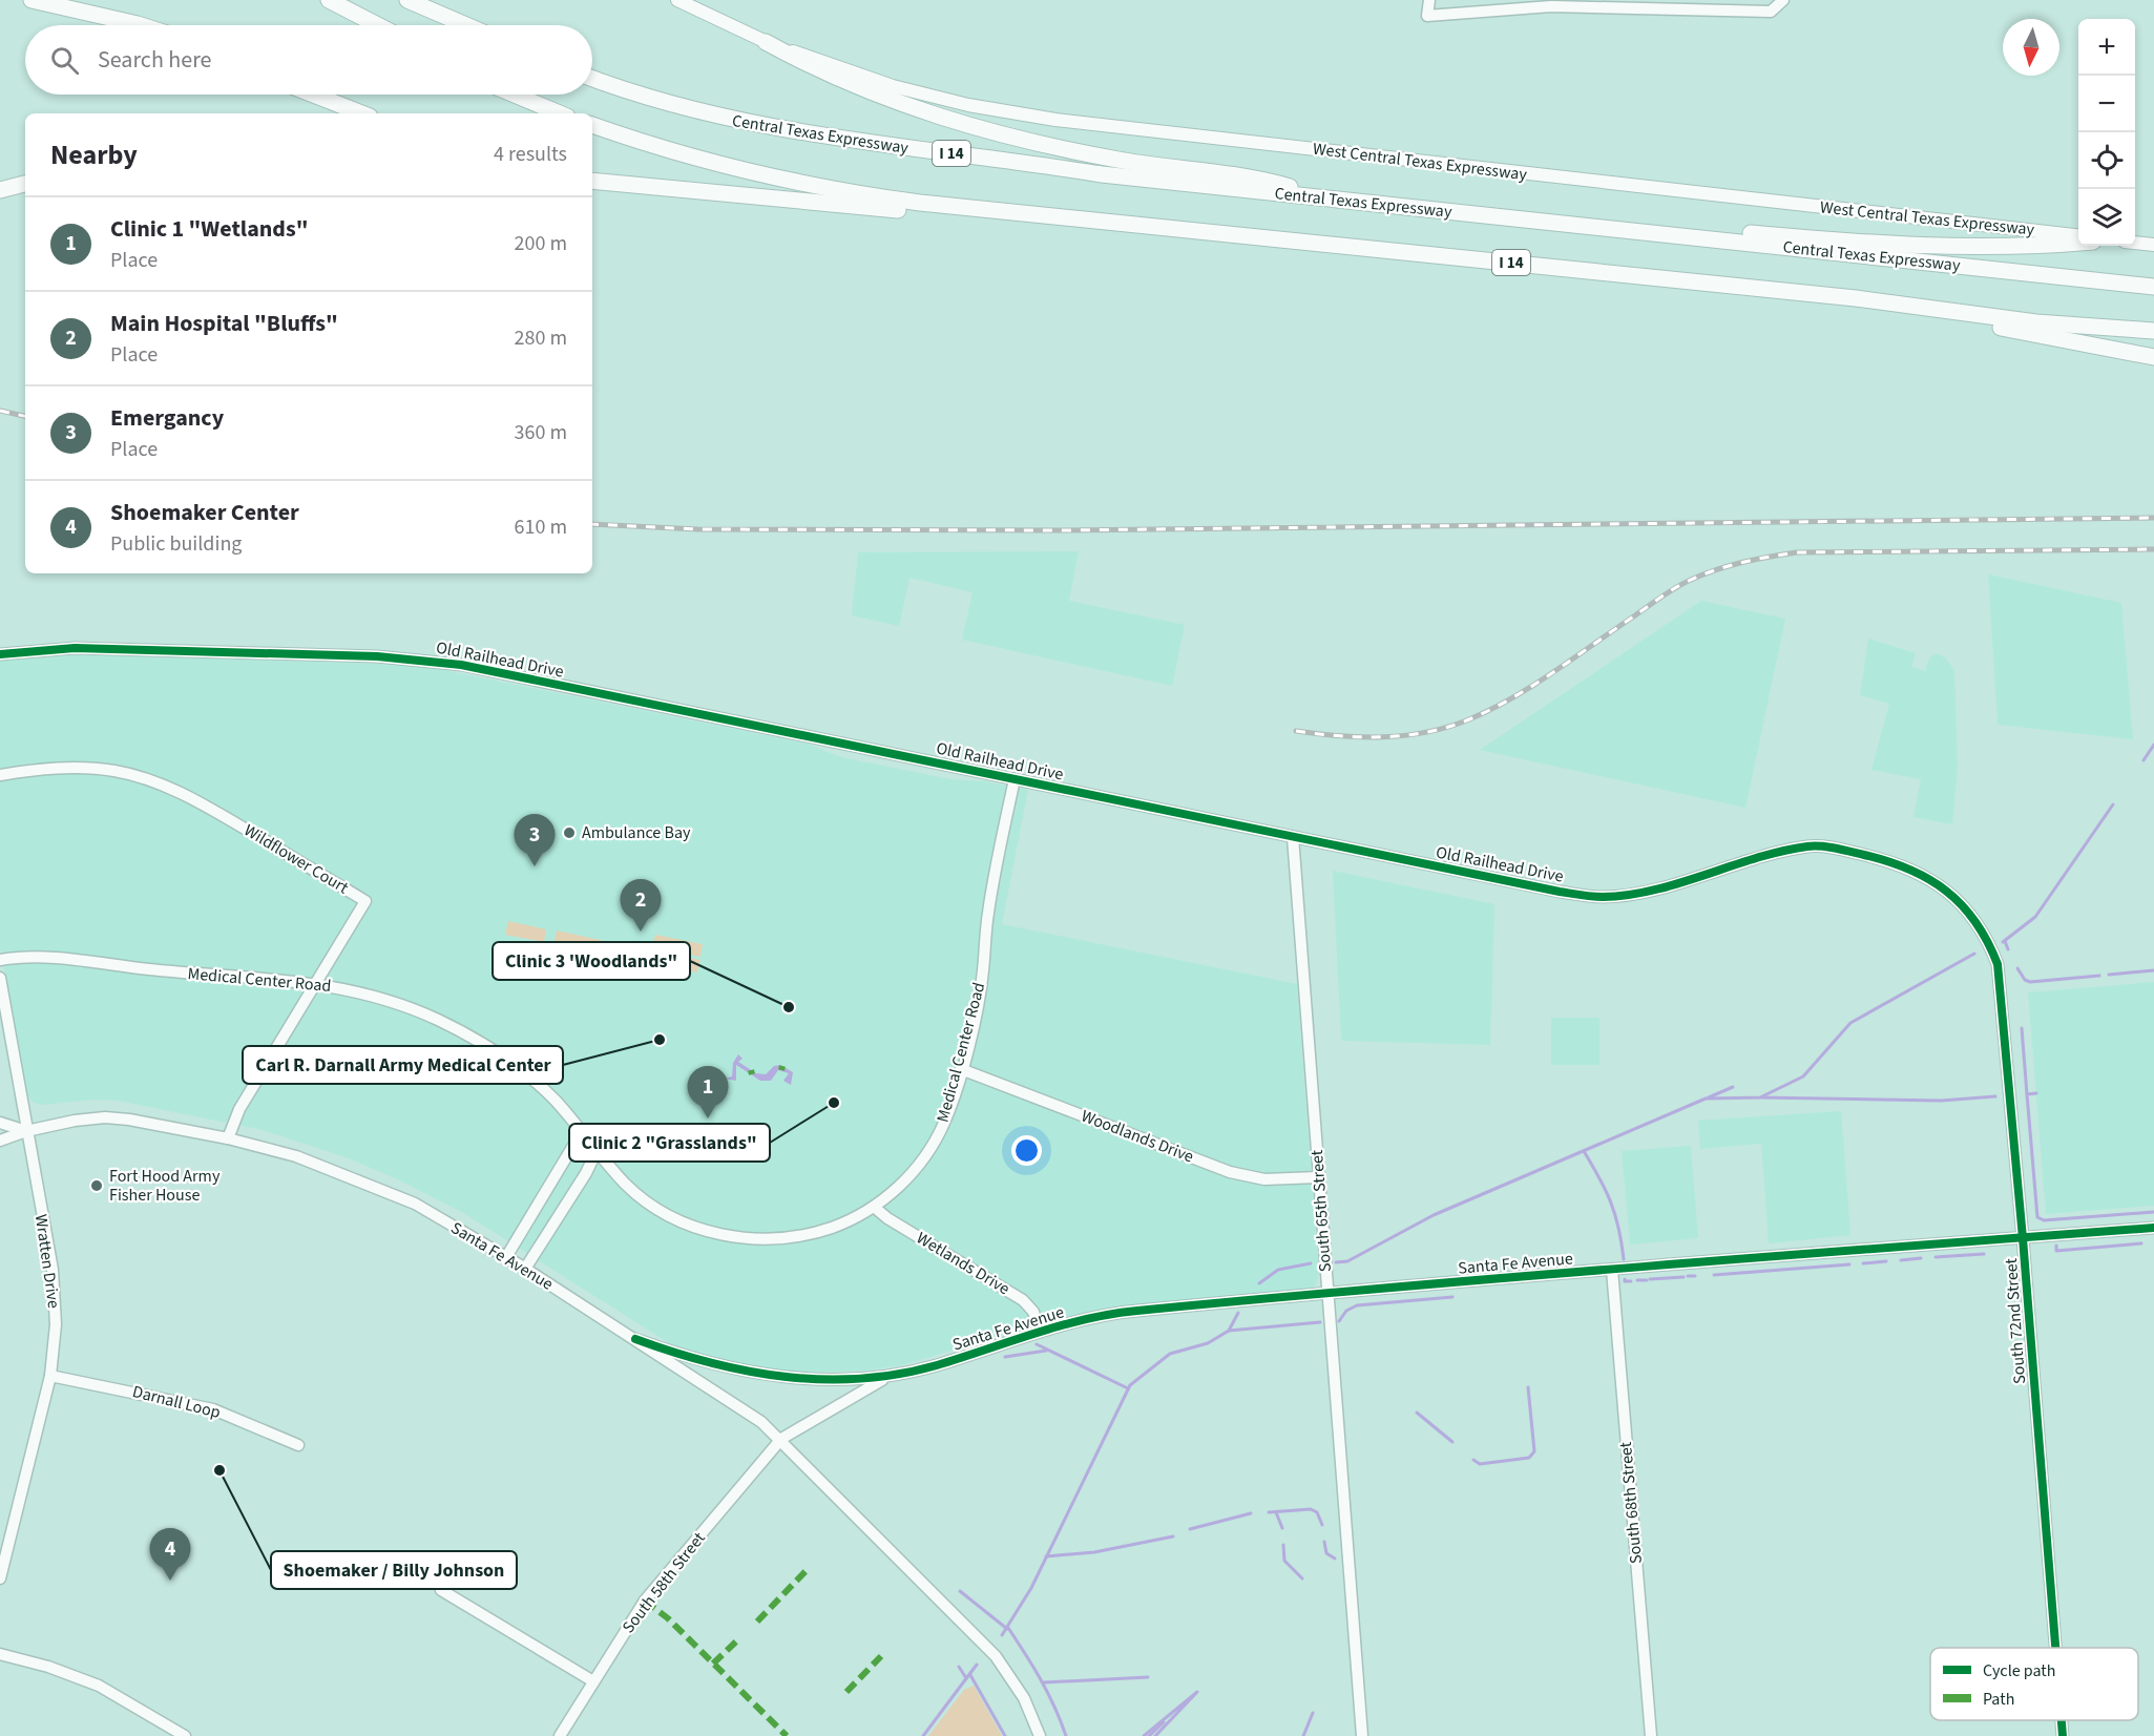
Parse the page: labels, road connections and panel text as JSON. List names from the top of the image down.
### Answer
{
  "streets": {
    "highway": ["Central Texas Expressway", "I 14"],
    "main road": ["West Central Texas Expressway"],
    "street": [
      "Old Railhead Drive",
      "Wildflower Court",
      "Medical Center Road",
      "Woodlands Drive",
      "South 65th Street",
      "Santa Fe Avenue",
      "Wratten Drive",
      "Wetlands Drive",
      "South 72nd Street",
      "Darnall Loop",
      "South 68th Street",
      "South 58th Street"
    ]
  },
  "crossings": [
    ["Old Railhead Drive", "Medical Center Road"],
    ["Old Railhead Drive", "South 65th Street"],
    ["Old Railhead Drive", "South 72nd Street"],
    ["Wildflower Court", "Medical Center Road"],
    ["Wildflower Court", "Santa Fe Avenue"],
    ["Medical Center Road", "Woodlands Drive"],
    ["Medical Center Road", "Wetlands Drive"],
    ["Woodlands Drive", "South 65th Street"],
    ["South 65th Street", "Santa Fe Avenue"],
    ["Santa Fe Avenue", "Wratten Drive"],
    ["Santa Fe Avenue", "Wetlands Drive"],
    ["Santa Fe Avenue", "South 72nd Street"],
    ["Santa Fe Avenue", "South 68th Street"],
    ["Santa Fe Avenue", "South 58th Street"],
    ["Wratten Drive", "Darnall Loop"]
  ],
  "places": [
    "Ambulance Bay",
    "Clinic 3 'Woodlands\"",
    "Carl R. Darnall Army Medical Center",
    "Clinic 2 \"Grasslands\"",
    "Fort Hood Army Fisher House",
    "Shoemaker / Billy Johnson"
  ],
  "legend": ["Cycle path", "Path"],
  "north": "bottom",
  "page": {
    "map_buttons": ["+", "−"],
    "search": "Search here",
    "heading": ["Nearby", "4 results"],
    "list": [
      {
        "mark": "1",
        "name": "Clinic 1 \"Wetlands\"",
        "note": "Place",
        "value": "200 m"
      },
      {
        "mark": "2",
        "name": "Main Hospital \"Bluffs\"",
        "note": "Place",
        "value": "280 m"
      },
      {
        "mark": "3",
        "name": "Emergancy",
        "note": "Place",
        "value": "360 m"
      },
      {
        "mark": "4",
        "name": "Shoemaker Center",
        "note": "Public building",
        "value": "610 m"
      }
    ],
    "pins": [
      "3",
      "2",
      "1",
      "4"
    ]
  }
}
